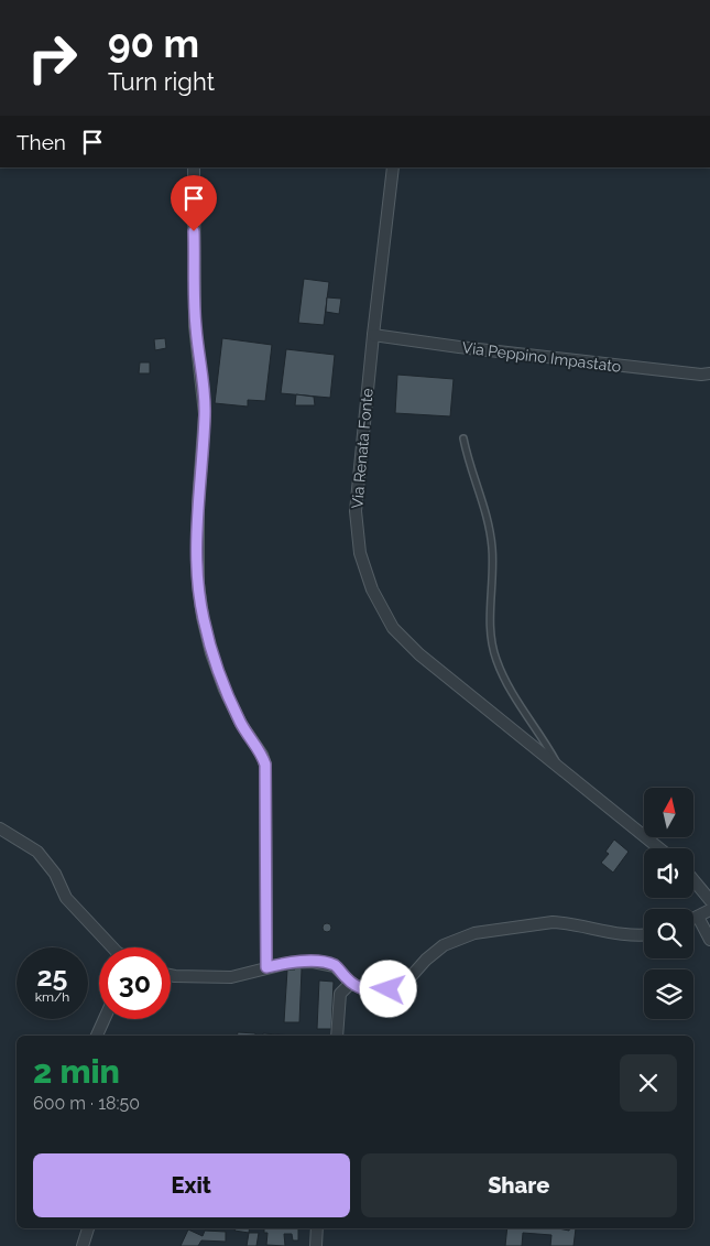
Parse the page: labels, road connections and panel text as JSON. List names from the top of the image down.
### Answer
{
  "streets": {
    "street": ["Via Peppino Impastato", "Via Renata Fonte"]
  },
  "crossings": [
    ["Via Peppino Impastato", "Via Renata Fonte"]
  ],
  "north": "top",
  "page": {
    "turn": ["90 m", "Turn right"],
    "then": "Then",
    "speed": "25 km/h",
    "limit": "30",
    "heading": ["2 min", "600 m · 18:50"],
    "buttons": ["Exit", "Share"]
  }
}
